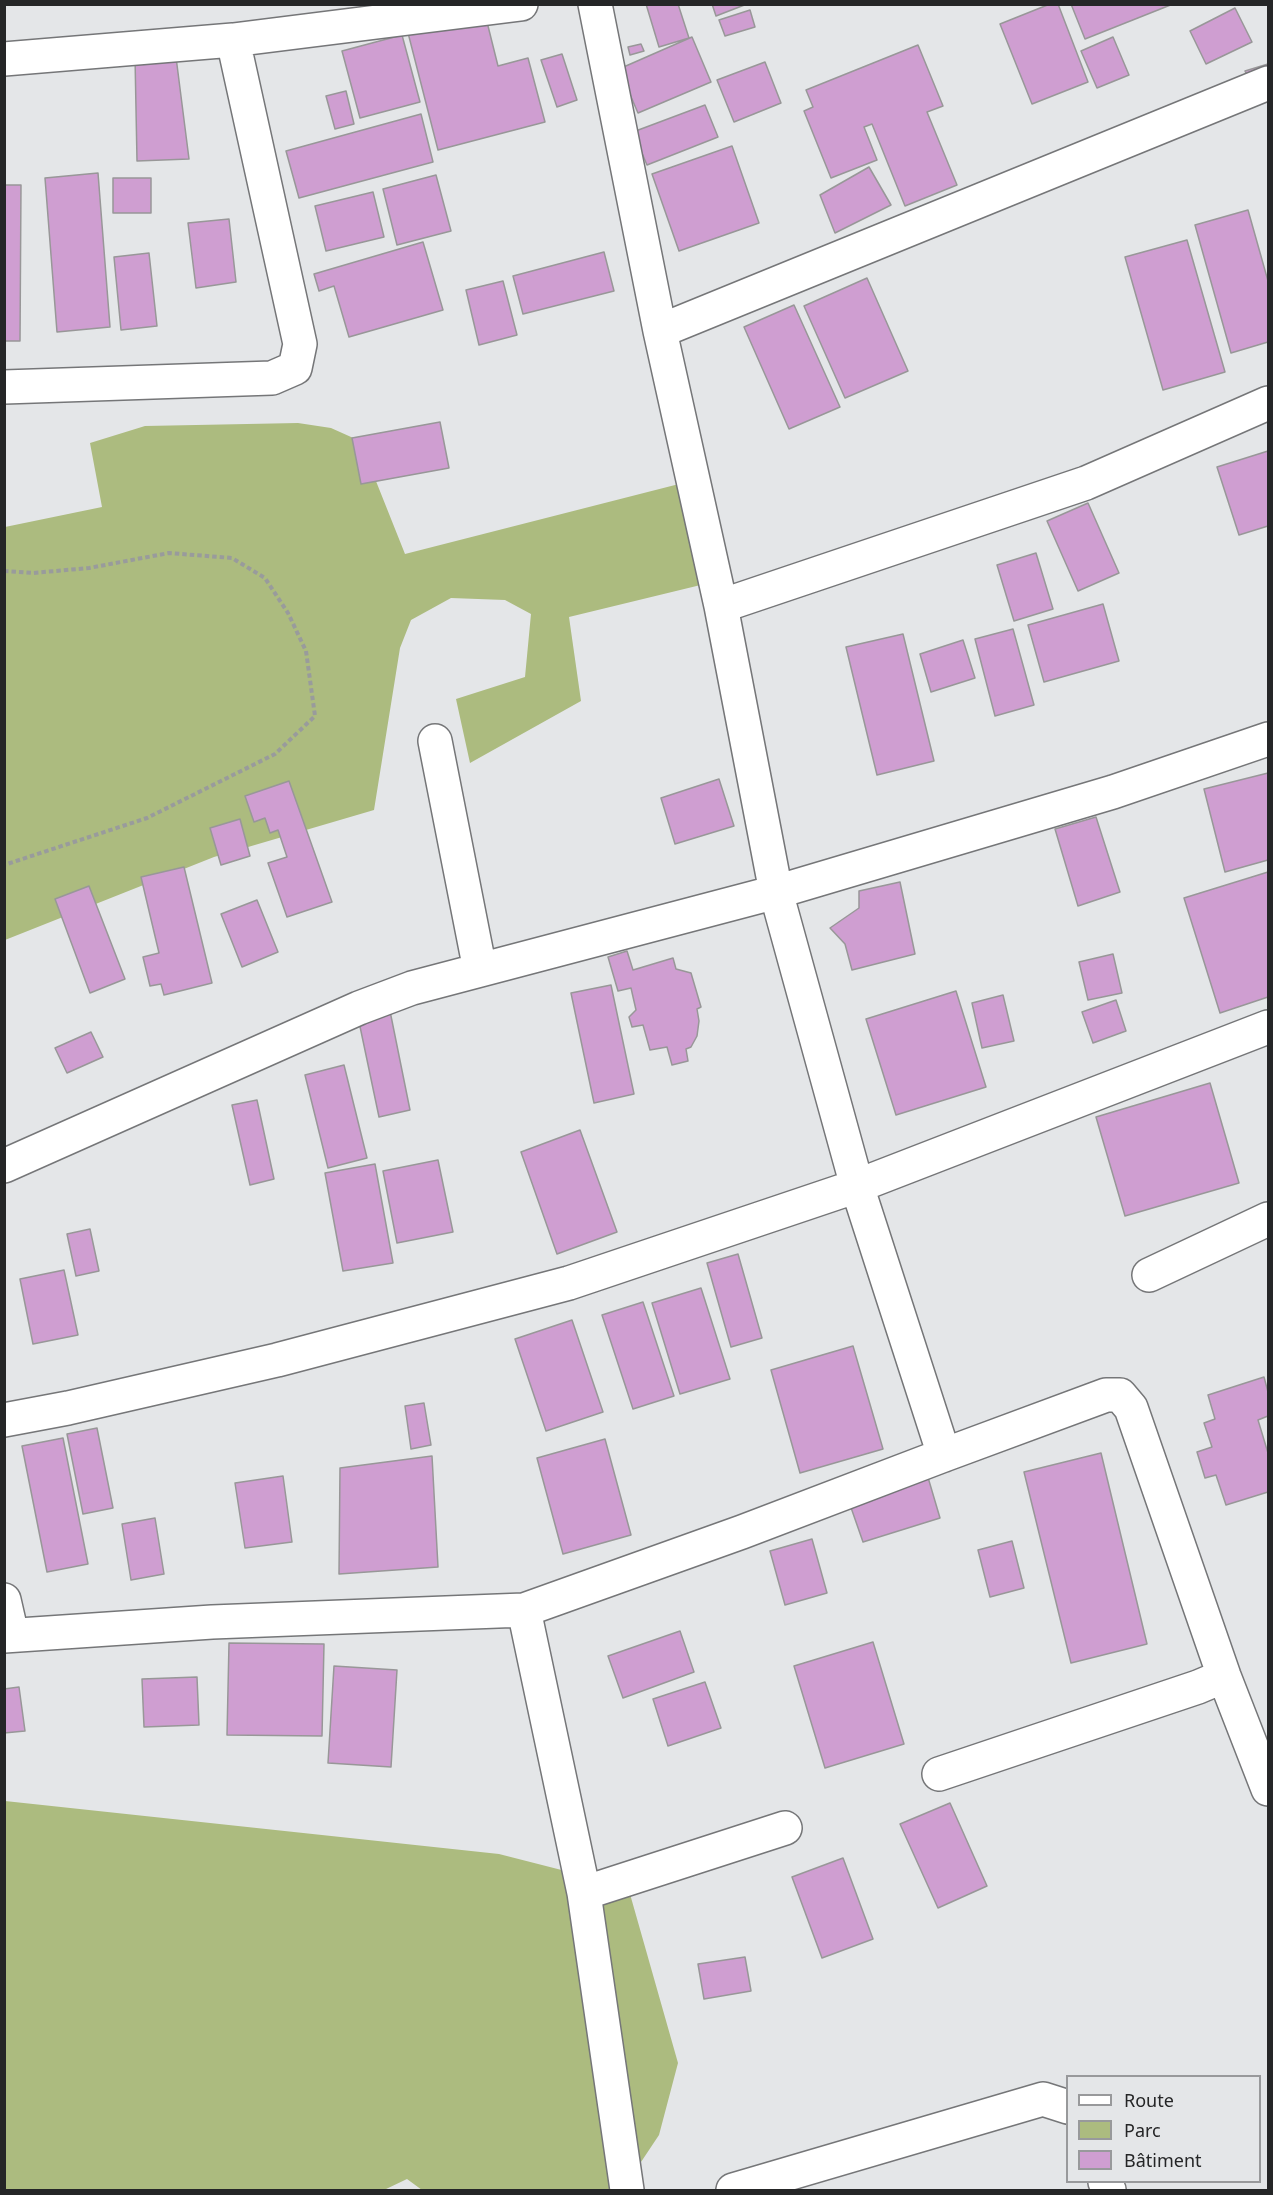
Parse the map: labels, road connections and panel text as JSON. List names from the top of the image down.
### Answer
{
  "legend": ["Route", "Parc", "Bâtiment"]
}
